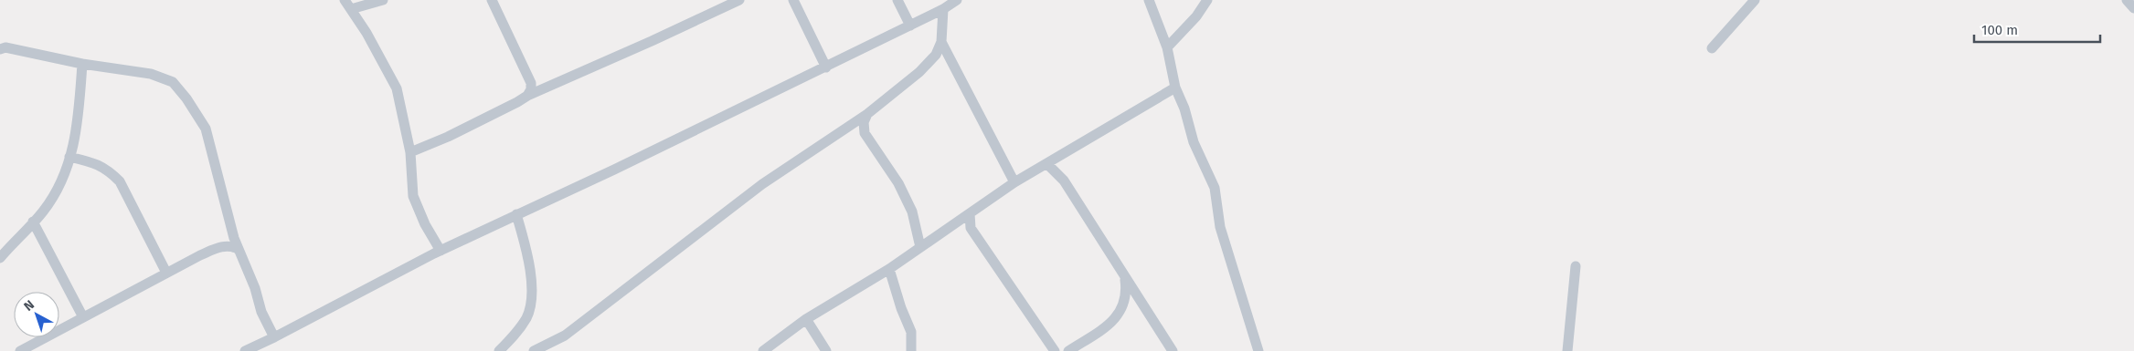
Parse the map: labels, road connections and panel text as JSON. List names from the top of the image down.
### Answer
{
  "scale_bar": "100 m",
  "north": "top left"
}
